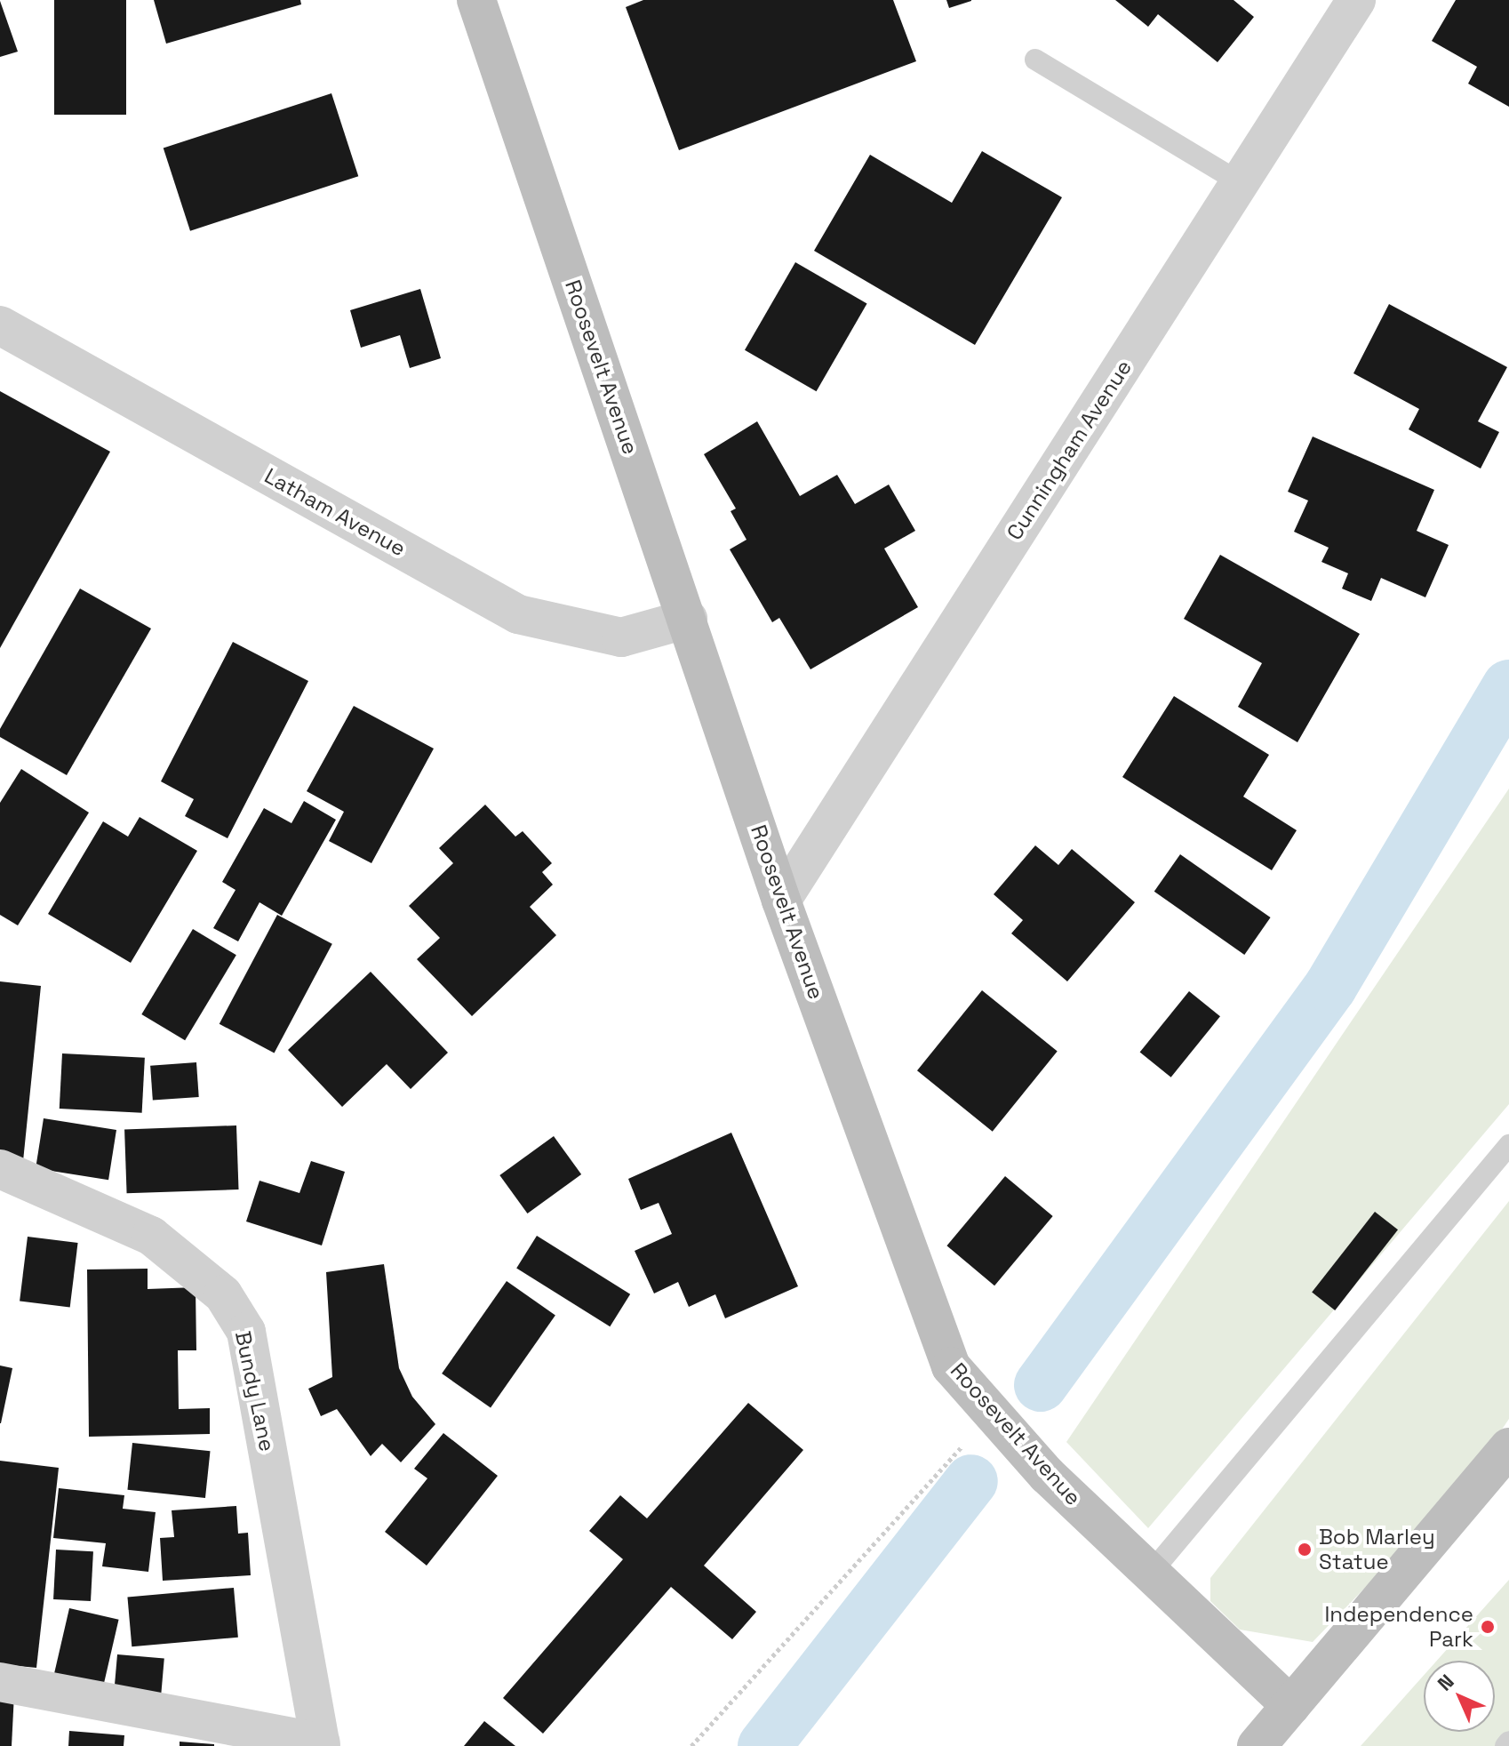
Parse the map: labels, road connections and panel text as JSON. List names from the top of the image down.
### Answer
{
  "streets": {
    "main road": ["Roosevelt Avenue"],
    "street": ["Cunningham Avenue", "Latham Avenue", "Bundy Lane"]
  },
  "crossings": [
    ["Roosevelt Avenue", "Cunningham Avenue"],
    ["Roosevelt Avenue", "Latham Avenue"]
  ],
  "places": ["Bob Marley Statue", "Independence Park"],
  "north": "top left"
}
